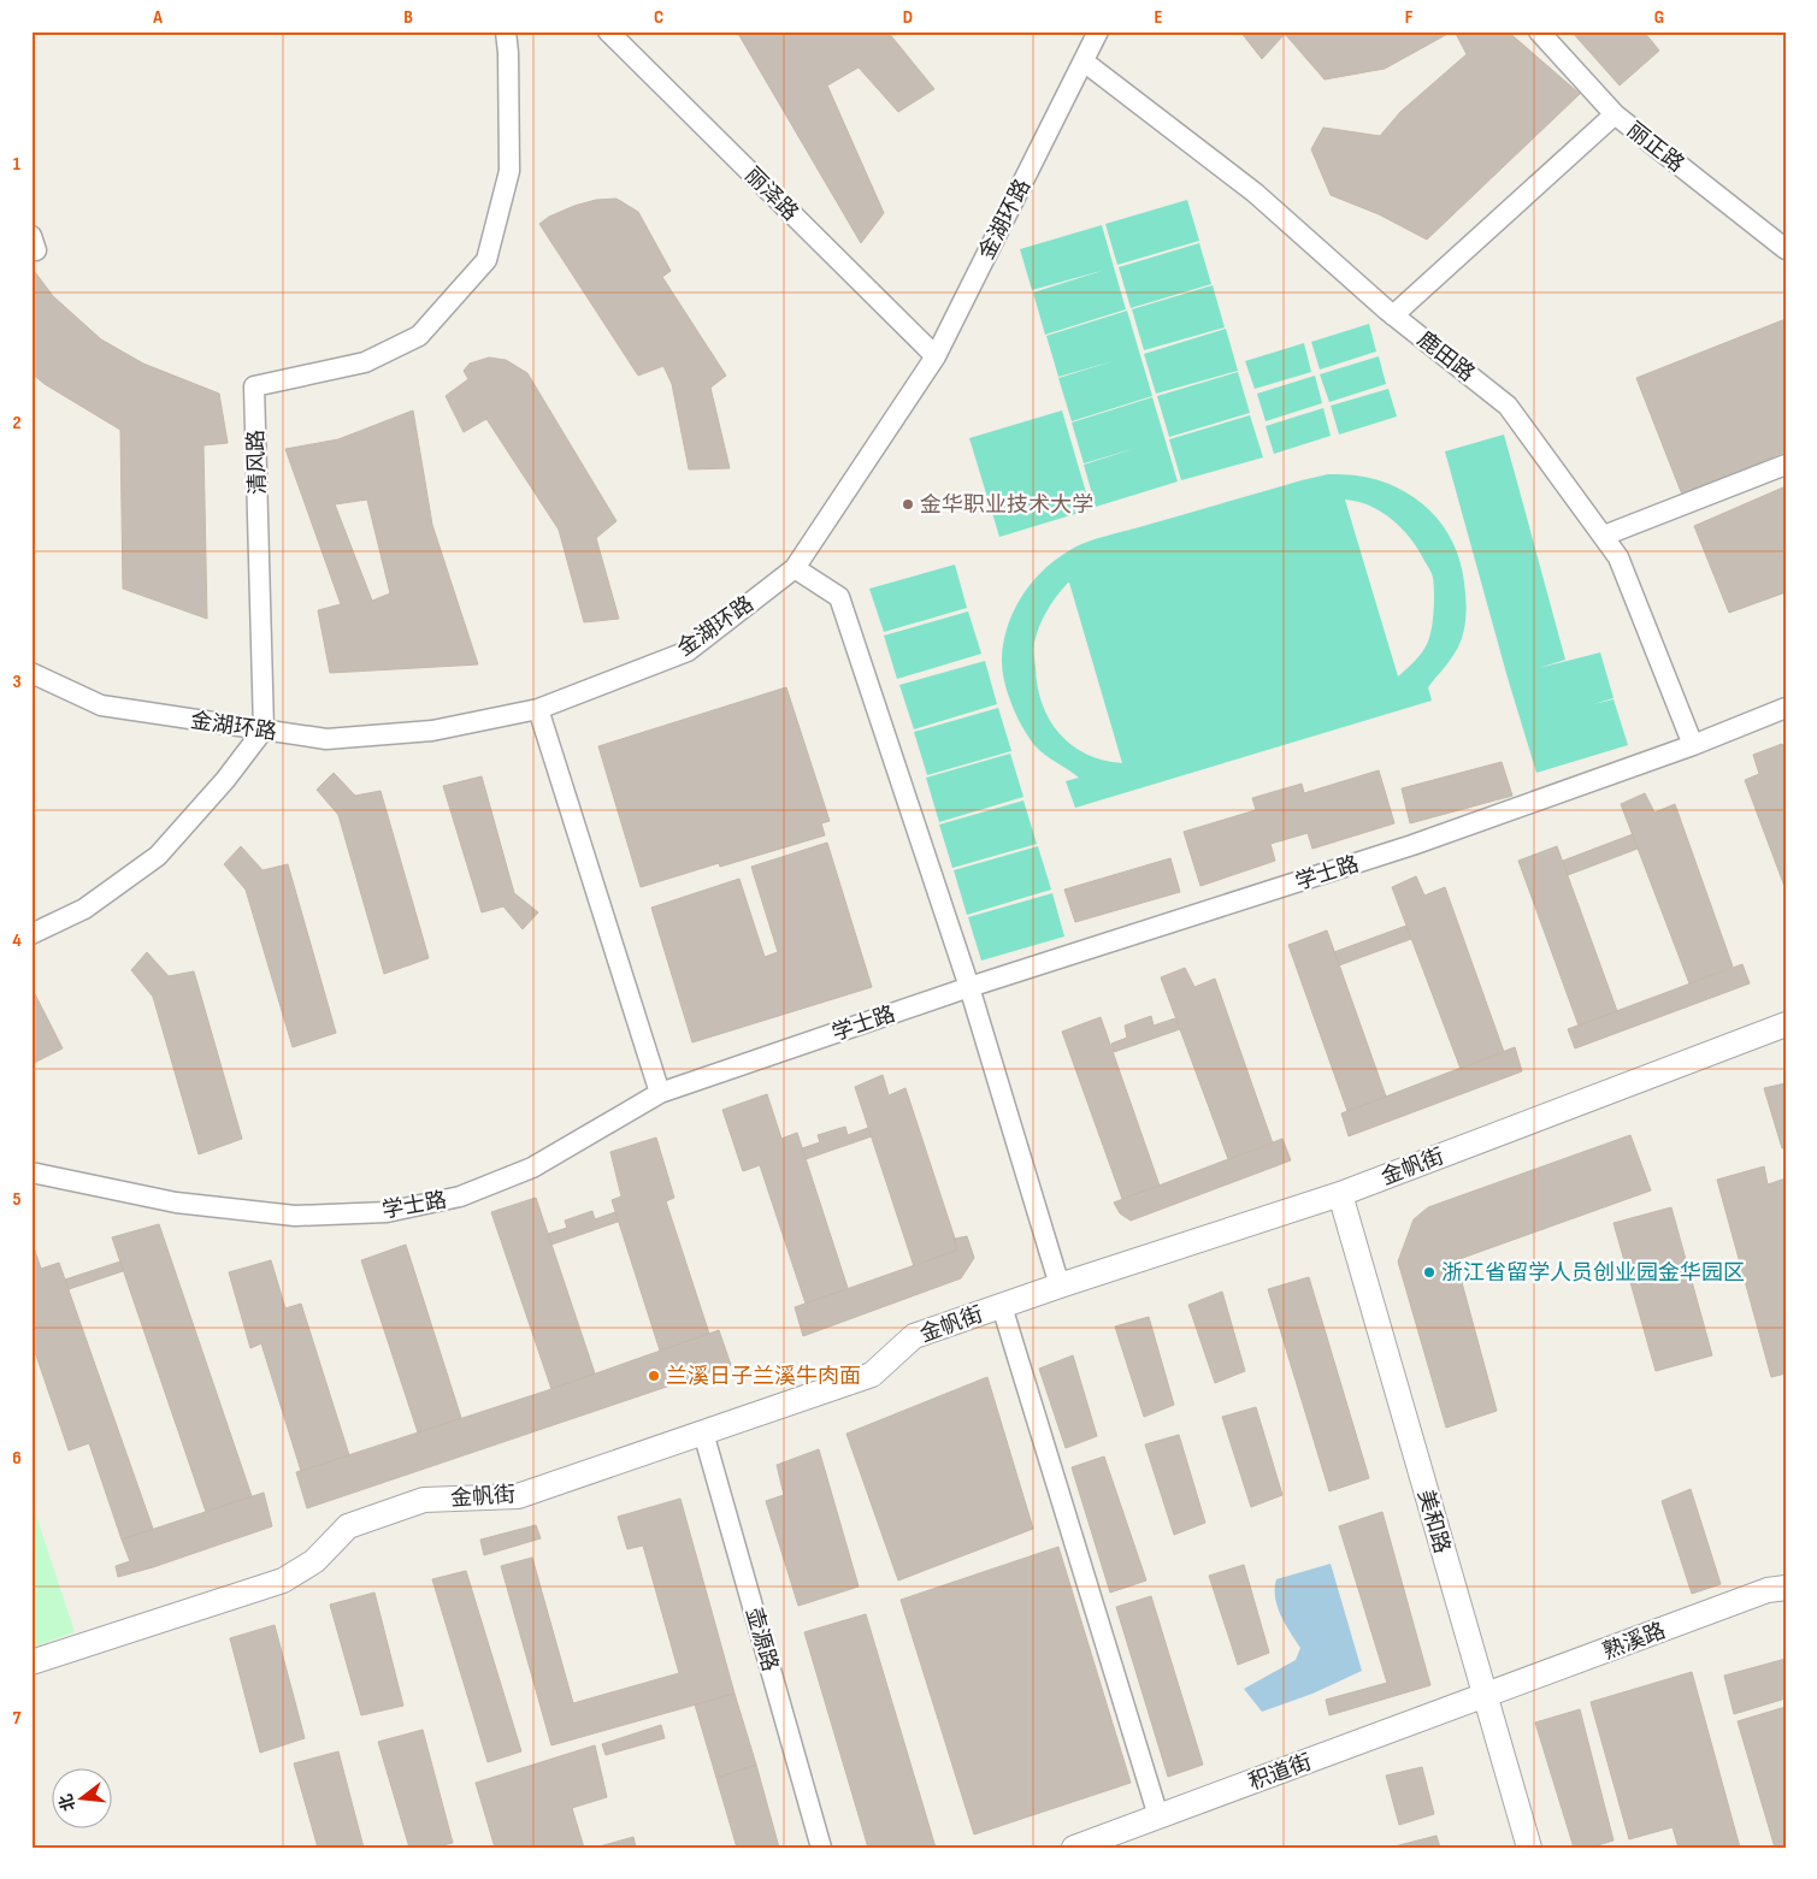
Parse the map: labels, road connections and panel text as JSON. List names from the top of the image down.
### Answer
{
  "streets": {
    "street": [
      "丽正路",
      "丽泽路",
      "金湖环路",
      "鹿田路",
      "清风路",
      "学士路",
      "金帆街",
      "美和路",
      "壶源路",
      "熟溪路",
      "积道街"
    ]
  },
  "crossings": [
    ["丽泽路", "金湖环路"],
    ["金湖环路", "鹿田路"],
    ["金湖环路", "清风路"],
    ["鹿田路", "学士路"],
    ["金帆街", "美和路"],
    ["金帆街", "壶源路"],
    ["美和路", "熟溪路"],
    ["美和路", "积道街"],
    ["熟溪路", "积道街"]
  ],
  "places": ["金华职业技术大学", "浙江省留学人员创业园金华园区", "兰溪日子兰溪牛肉面"],
  "north": "left",
  "grid": {
    "columns": [
      "A",
      "B",
      "C",
      "D",
      "E",
      "F",
      "G"
    ],
    "rows": [
      "1",
      "2",
      "3",
      "4",
      "5",
      "6",
      "7"
    ]
  }
}
